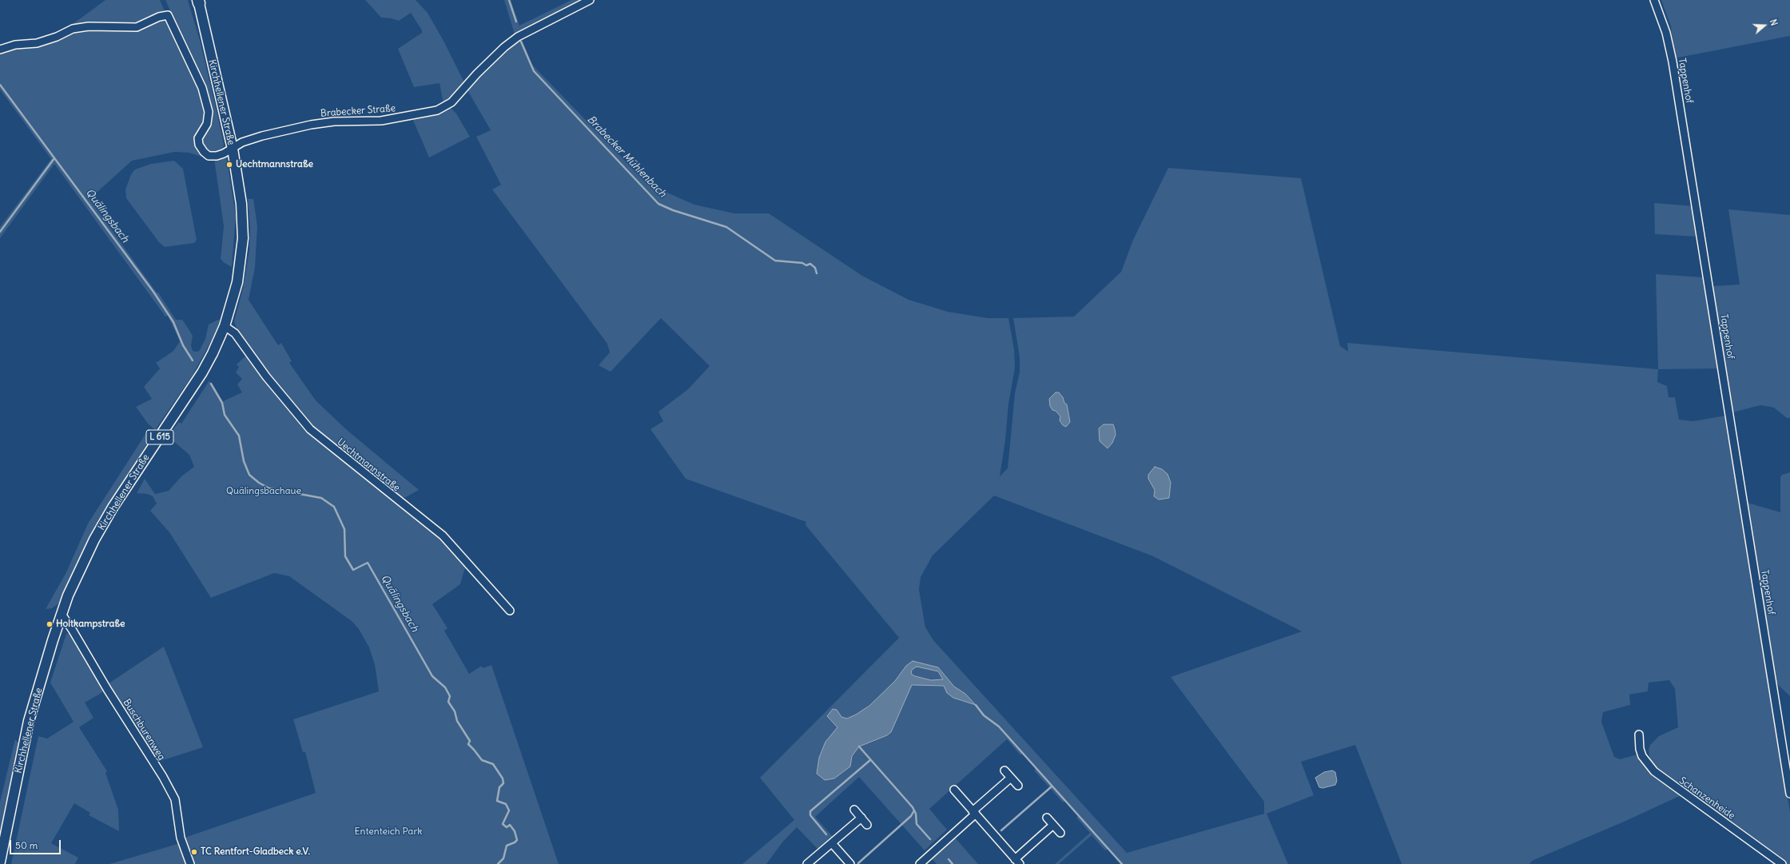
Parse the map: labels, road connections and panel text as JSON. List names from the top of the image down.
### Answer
{
  "streets": {
    "main road": ["Kirchhellener Straße", "L 615"],
    "street": [
      "Tappenhof",
      "Brabecker Straße",
      "Uechtmannstraße",
      "Buschburenweg",
      "Schanzenheide"
    ]
  },
  "crossings": [
    ["Kirchhellener Straße", "Brabecker Straße"],
    ["Kirchhellener Straße", "Uechtmannstraße"],
    ["Kirchhellener Straße", "Buschburenweg"]
  ],
  "water": ["Brabecker Mühlenbach", "Quälingsbach"],
  "parks": ["Quälingsbachaue", "Ententeich Park"],
  "places": ["Uechtmannstraße", "Holtkampstraße", "TC Rentfort-Gladbeck e.V."],
  "scale_bar": "50 m",
  "north": "right"
}
